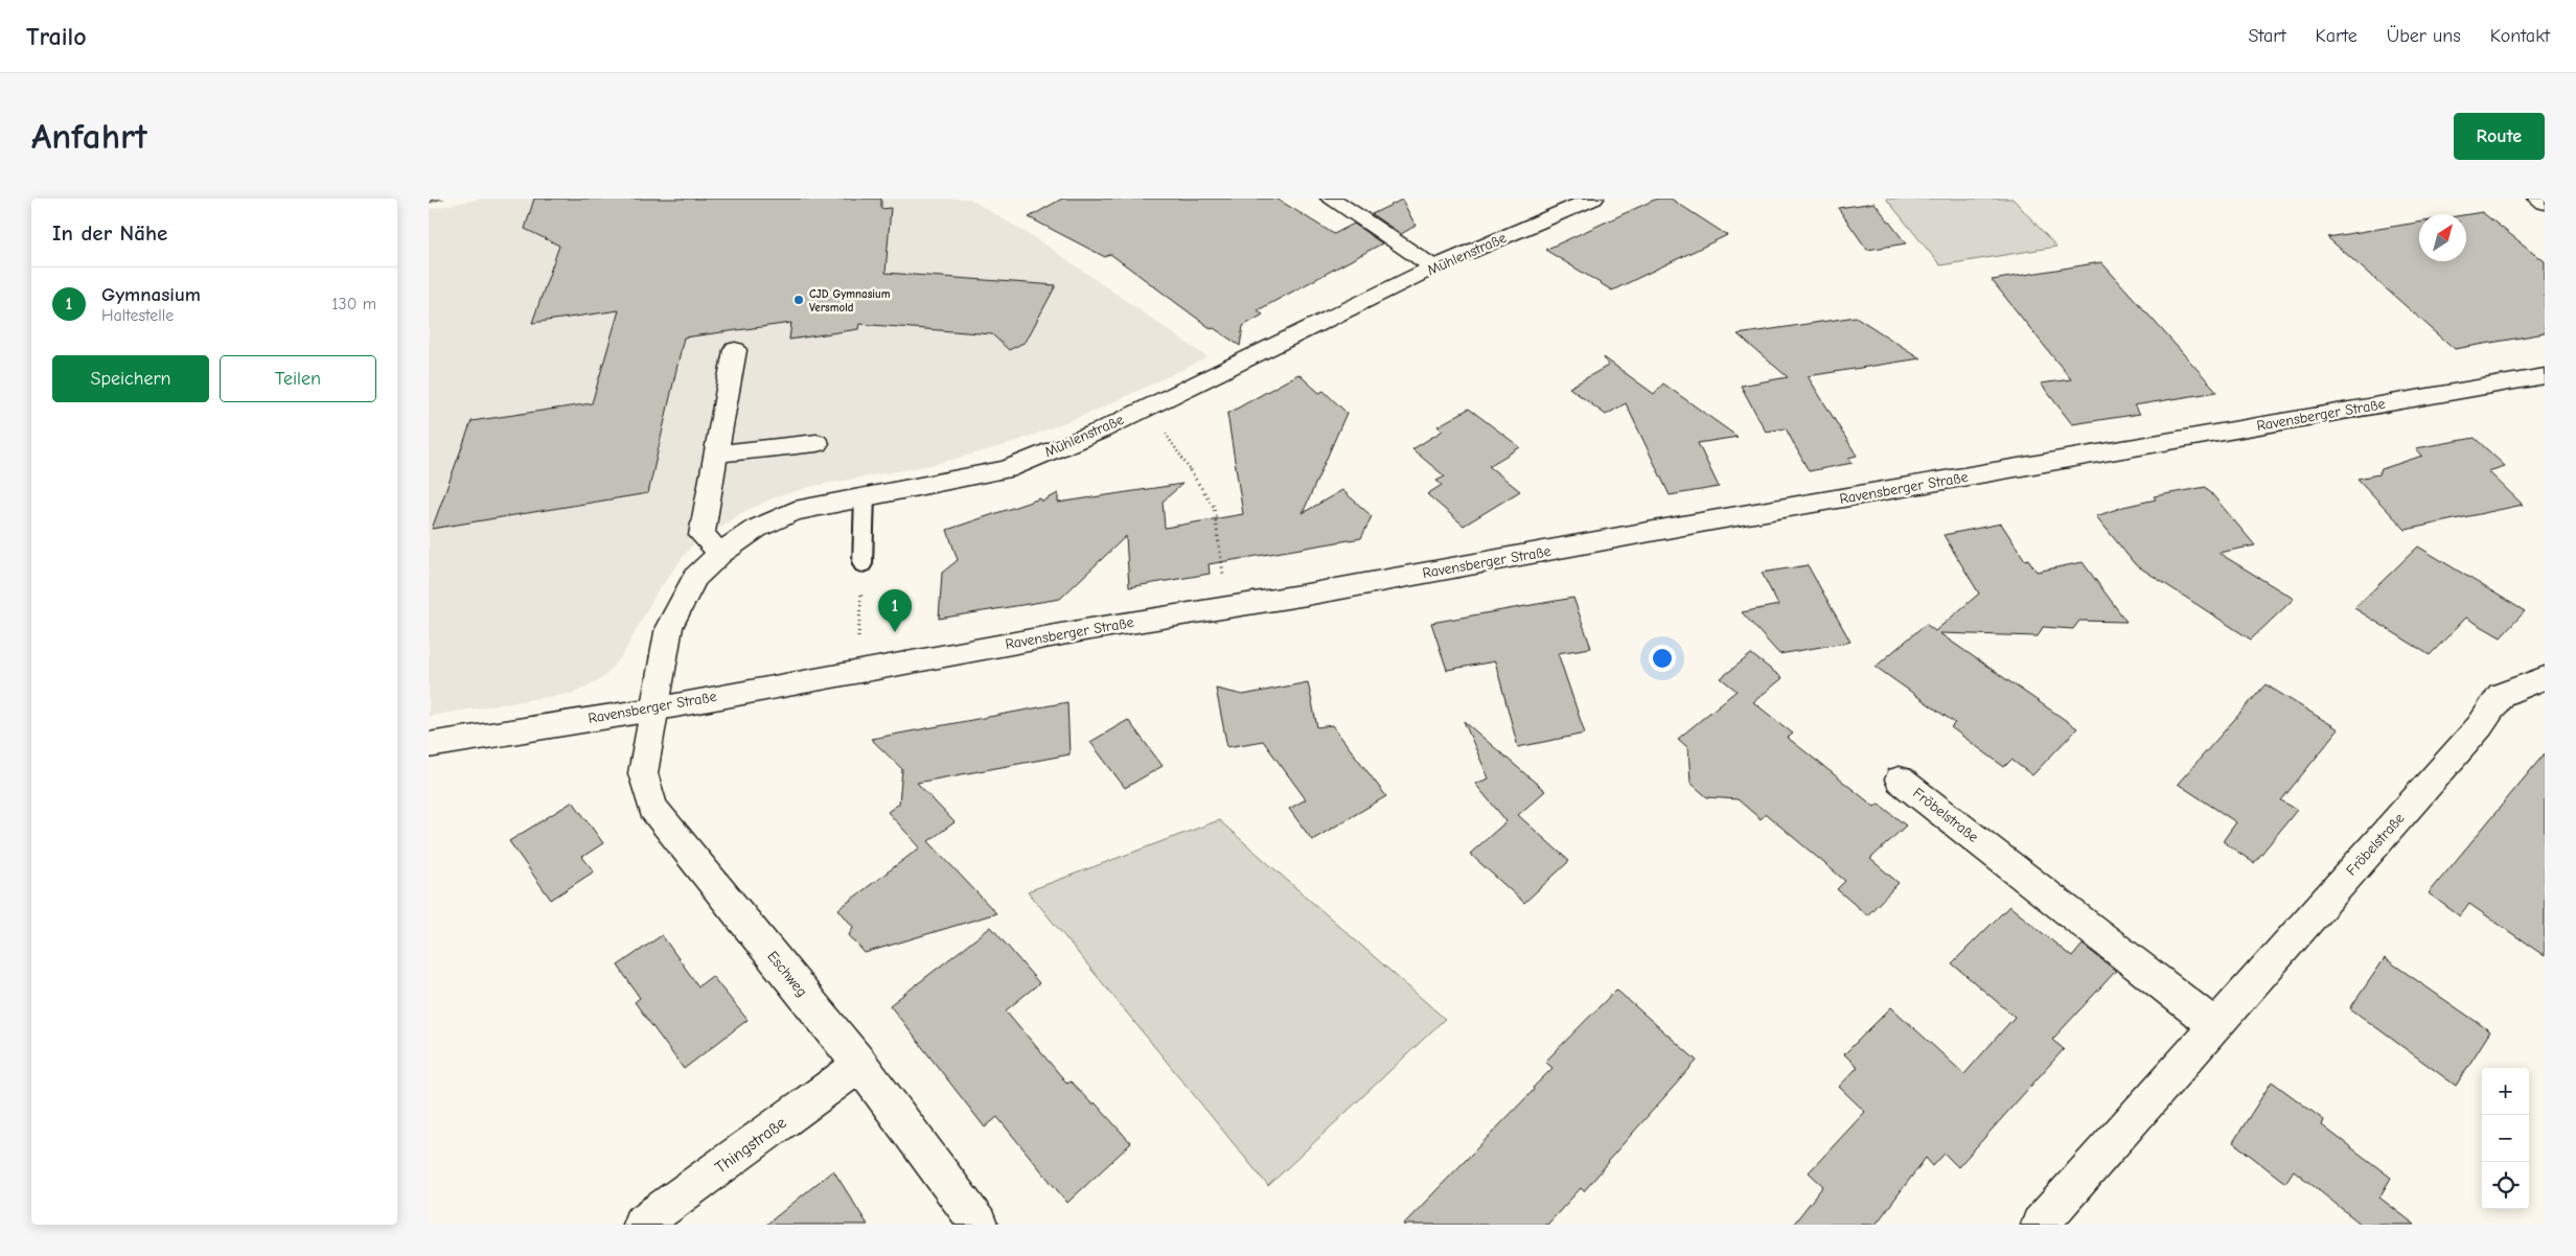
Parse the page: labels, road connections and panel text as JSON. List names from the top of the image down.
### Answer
{
  "streets": {
    "street": [
      "Mühlenstraße",
      "Ravensberger Straße",
      "Fröbelstraße",
      "Eschweg",
      "Thingstraße"
    ]
  },
  "crossings": [
    ["Mühlenstraße", "Ravensberger Straße"],
    ["Mühlenstraße", "Eschweg"],
    ["Ravensberger Straße", "Eschweg"],
    ["Eschweg", "Thingstraße"]
  ],
  "places": ["CJD Gymnasium Versmold"],
  "north": "top right",
  "page": {
    "header": "Trailo",
    "nav": [
      "Start",
      "Karte",
      "Über uns",
      "Kontakt"
    ],
    "buttons": [
      "Route",
      ["Speichern", "Teilen"]
    ],
    "title": "Anfahrt",
    "heading": "In der Nähe",
    "list": [
      {
        "mark": "1",
        "name": "Gymnasium",
        "note": "Haltestelle",
        "value": "130 m"
      }
    ],
    "pins": "1",
    "map_buttons": ["+", "−"]
  }
}
